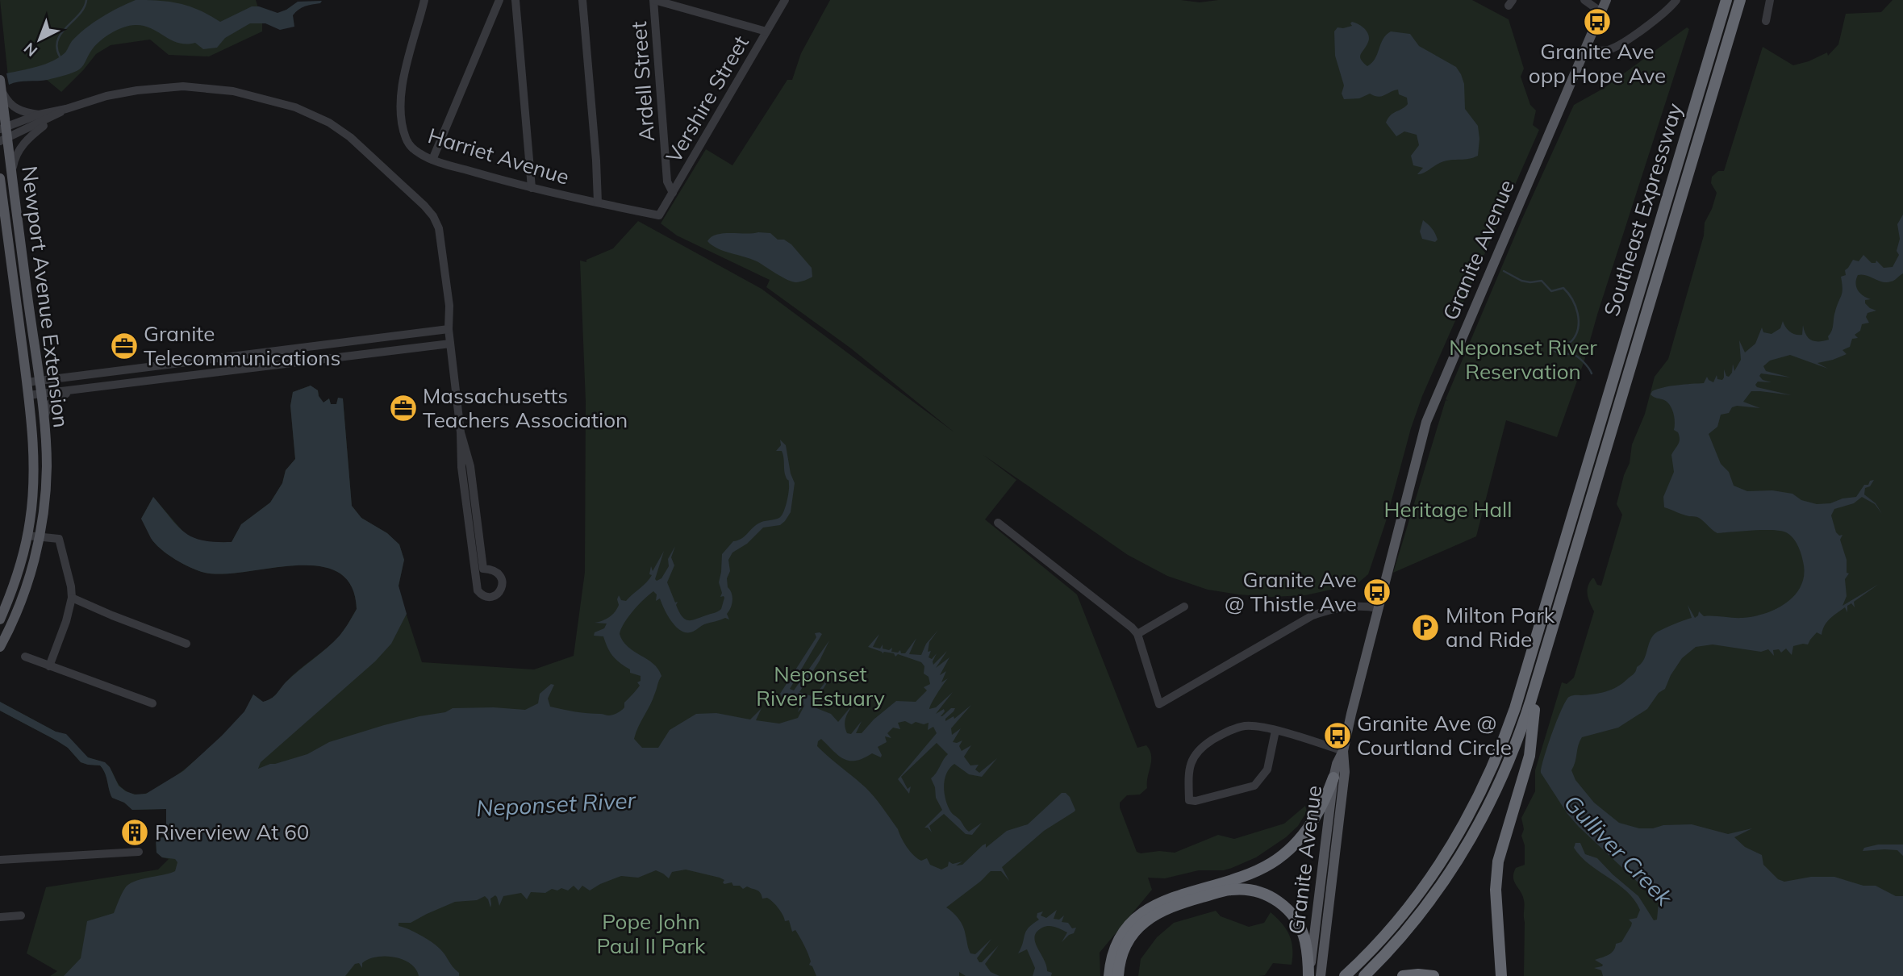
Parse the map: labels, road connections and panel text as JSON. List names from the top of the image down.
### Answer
{
  "streets": {
    "highway": ["Southeast Expressway"],
    "main road": ["Granite Avenue", "Newport Avenue Extension"],
    "street": ["Ardell Street", "Vershire Street", "Harriet Avenue"]
  },
  "crossings": [
    ["Ardell Street", "Vershire Street"],
    ["Vershire Street", "Harriet Avenue"]
  ],
  "water": ["Neponset River", "Gulliver Creek"],
  "parks": [
    "Neponset River Reservation",
    "Heritage Hall",
    "Neponset River Estuary",
    "Pope John Paul II Park"
  ],
  "places": {
    "bus stop": ["Granite Ave opp Hope Ave", "Granite Ave @ Thistle Ave", "Granite Ave @ Courtland Circle"],
    "office": ["Granite Telecommunications", "Massachusetts Teachers Association"],
    "parking": ["Milton Park and Ride"],
    "building": ["Riverview At 60"]
  },
  "north": "bottom left"
}
